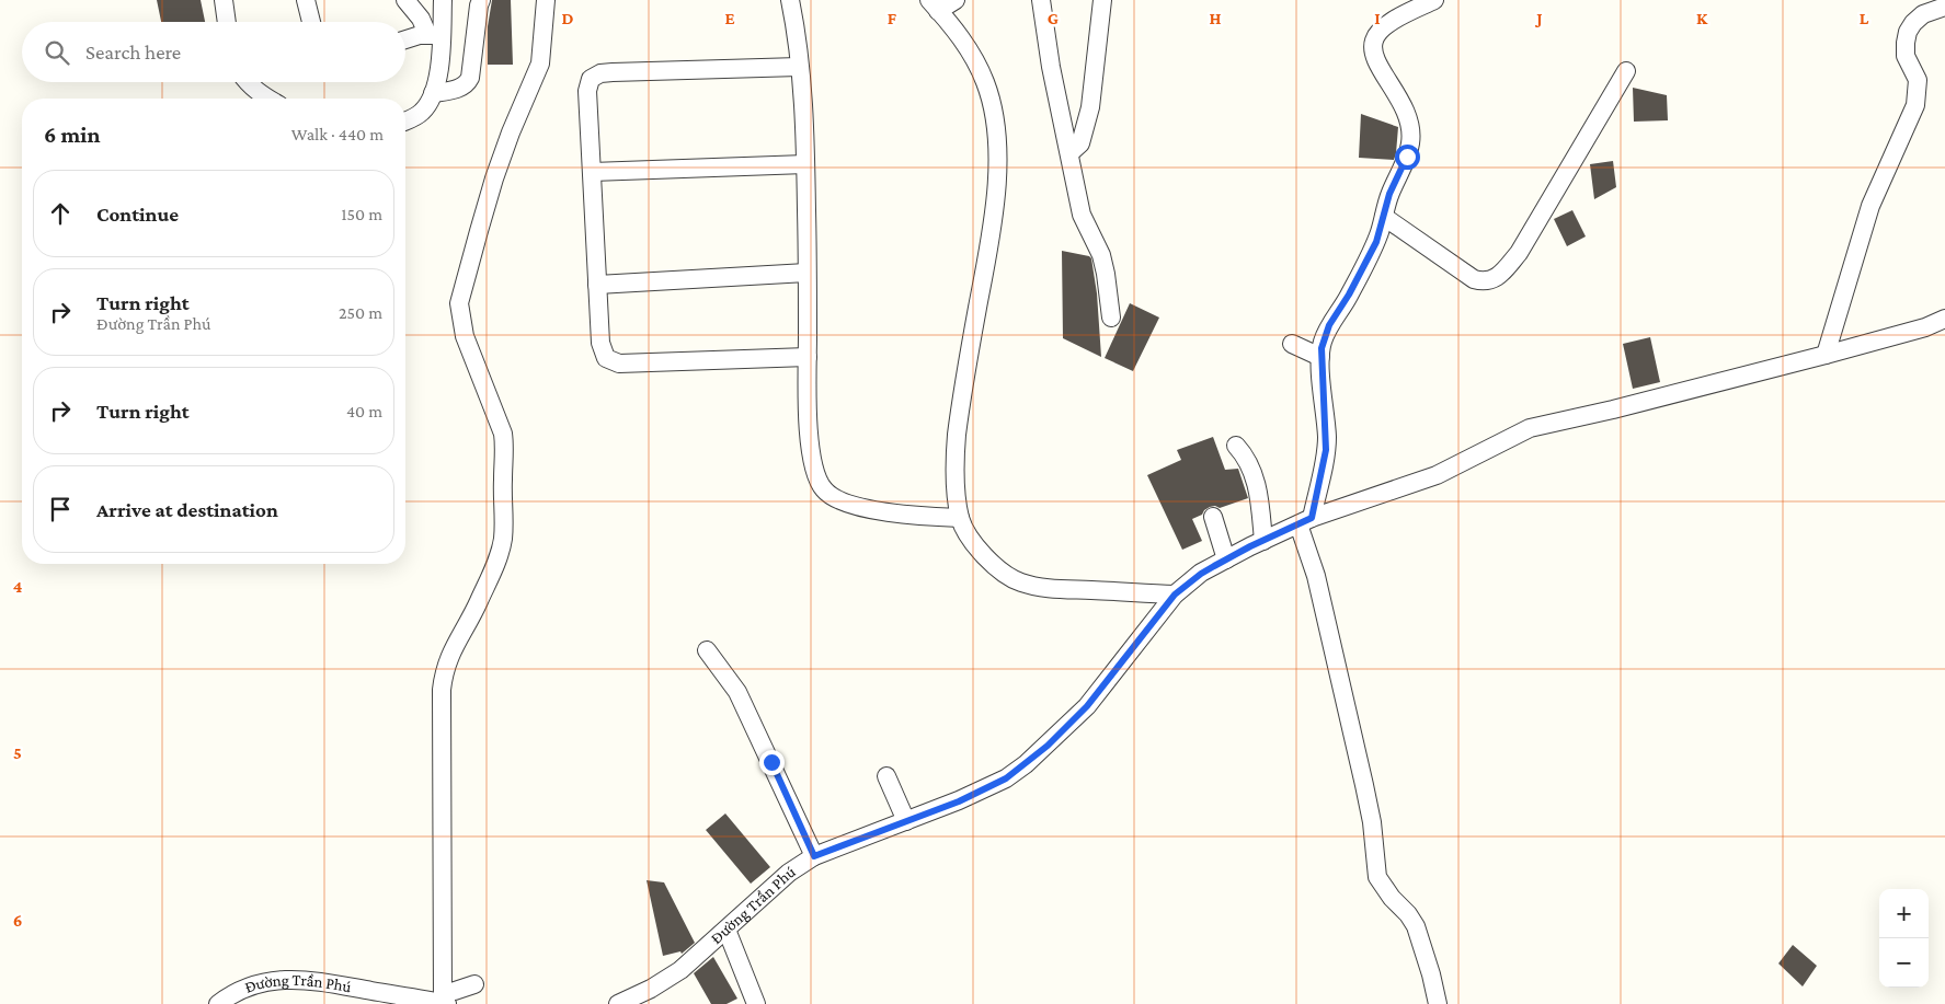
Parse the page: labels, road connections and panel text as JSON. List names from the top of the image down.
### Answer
{
  "streets": {
    "street": ["Đường Trần Phú"]
  },
  "page": {
    "search": "Search here",
    "heading": ["6 min", "Walk · 440 m"],
    "list": [
      ["Continue", "150 m"],
      ["Turn right", "Đường Trần Phú", "250 m"],
      ["Turn right", "40 m"],
      "Arrive at destination"
    ],
    "map_buttons": ["+", "−"]
  },
  "grid": {
    "columns": [
      "D",
      "E",
      "F",
      "G",
      "H",
      "I",
      "J",
      "K",
      "L"
    ],
    "rows": ["4", "5", "6"]
  }
}
